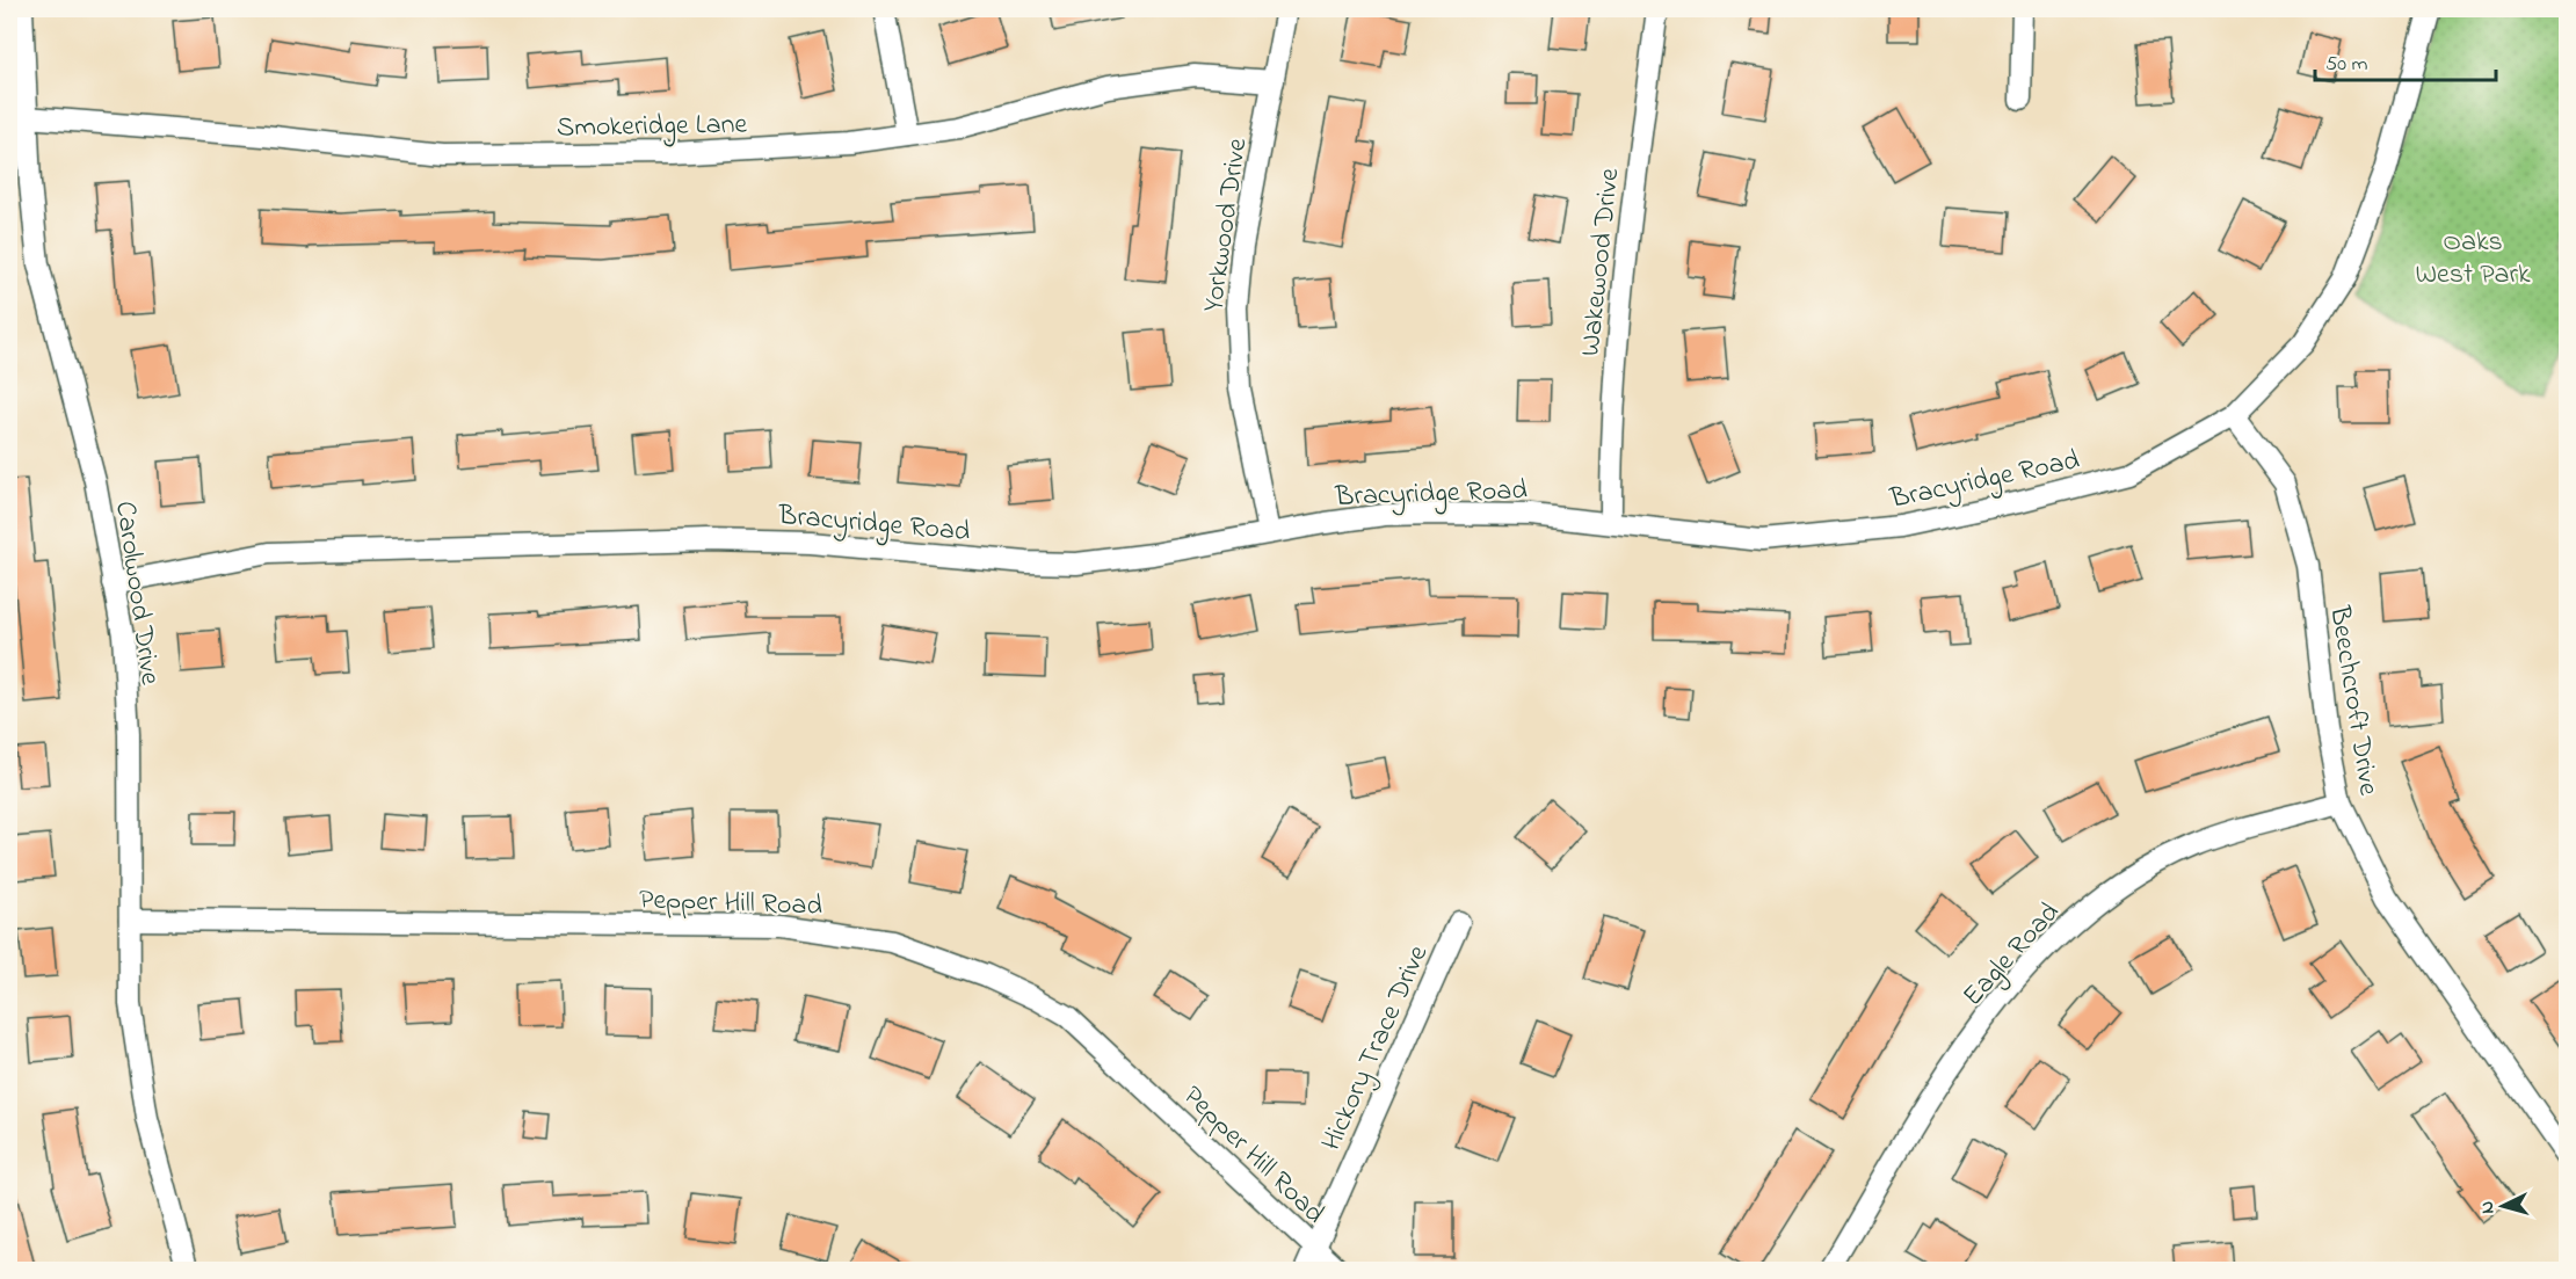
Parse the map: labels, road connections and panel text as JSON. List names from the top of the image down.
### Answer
{
  "streets": {
    "street": [
      "Smokeridge Lane",
      "Yorkwood Drive",
      "Wakewood Drive",
      "Bracyridge Road",
      "Carolwood Drive",
      "Beechcroft Drive",
      "Pepper Hill Road",
      "Eagle Road",
      "Hickory Trace Drive"
    ]
  },
  "crossings": [
    ["Smokeridge Lane", "Yorkwood Drive"],
    ["Smokeridge Lane", "Carolwood Drive"],
    ["Yorkwood Drive", "Bracyridge Road"],
    ["Wakewood Drive", "Bracyridge Road"],
    ["Bracyridge Road", "Carolwood Drive"],
    ["Bracyridge Road", "Beechcroft Drive"],
    ["Carolwood Drive", "Pepper Hill Road"],
    ["Beechcroft Drive", "Eagle Road"],
    ["Pepper Hill Road", "Hickory Trace Drive"]
  ],
  "parks": ["Oaks West Park"],
  "scale_bar": "50 m",
  "north": "left"
}
